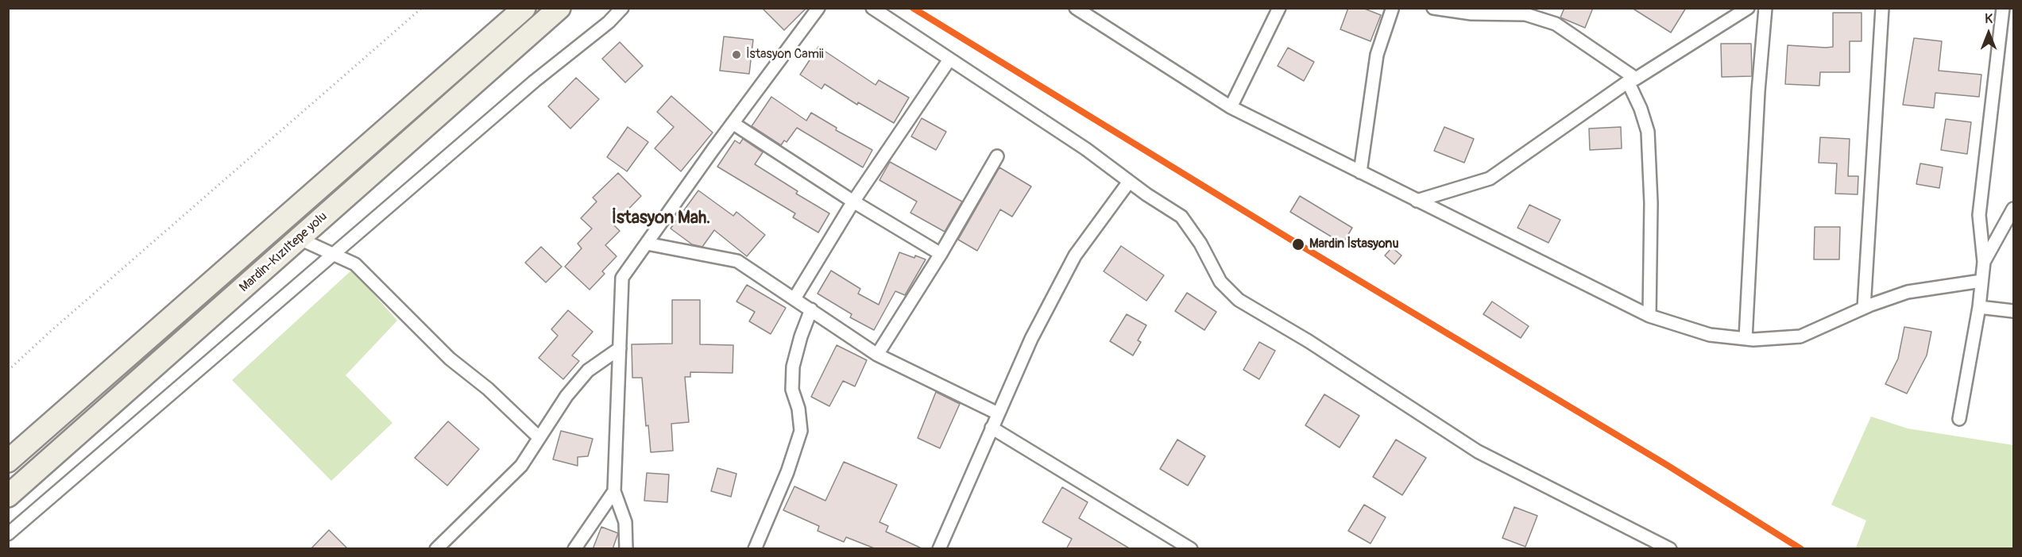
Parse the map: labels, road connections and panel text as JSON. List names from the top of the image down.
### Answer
{
  "streets": {
    "highway": ["Mardin-Kızıltepe yolu"]
  },
  "districts": ["İstasyon Mah."],
  "places": ["İstasyon Camii", "Mardin İstasyonu"],
  "north": "top"
}
